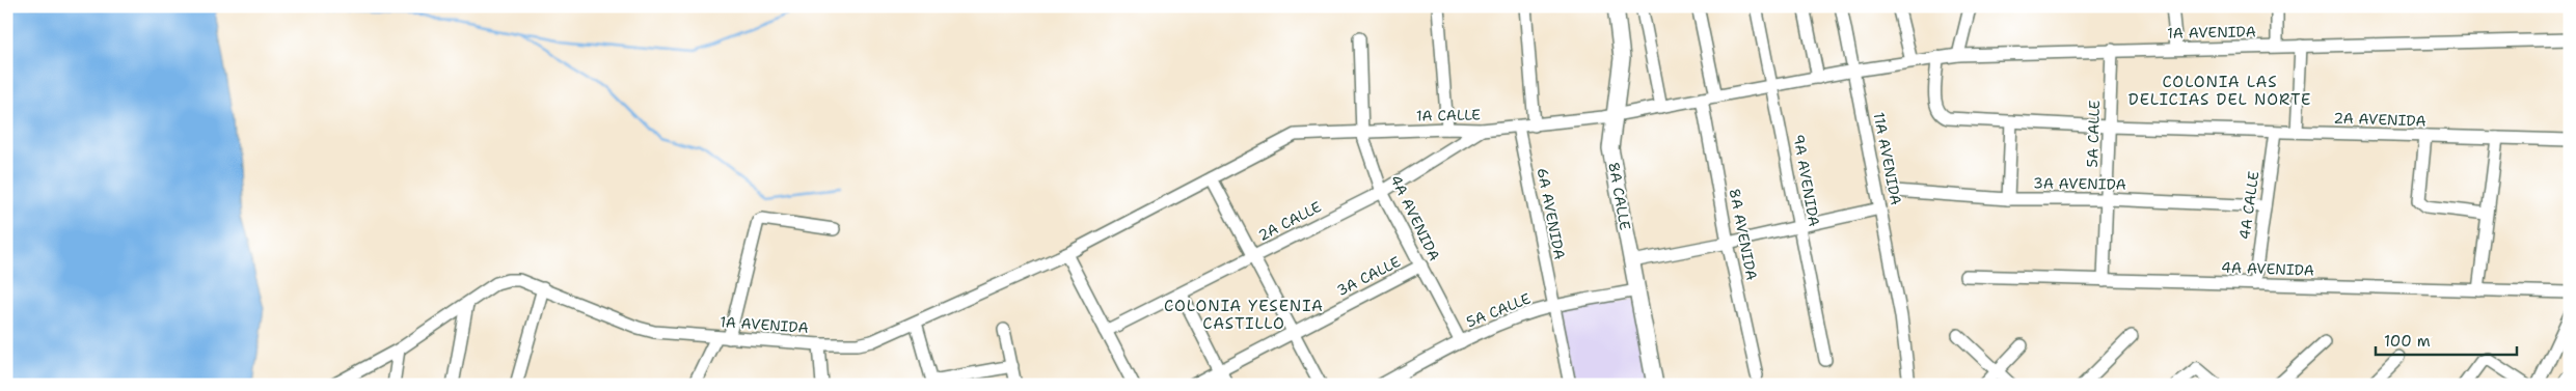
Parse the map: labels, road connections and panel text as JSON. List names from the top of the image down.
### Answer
{
  "streets": {
    "street": [
      "1A AVENIDA",
      "1A CALLE",
      "2A AVENIDA",
      "5A CALLE",
      "11A AVENIDA",
      "9A AVENIDA",
      "3A AVENIDA",
      "8A CALLE",
      "4A CALLE",
      "6A AVENIDA",
      "4A AVENIDA",
      "2A CALLE",
      "8A AVENIDA",
      "3A CALLE"
    ]
  },
  "crossings": [
    ["1A AVENIDA", "1A CALLE"],
    ["1A AVENIDA", "2A AVENIDA"],
    ["1A AVENIDA", "5A CALLE"],
    ["1A AVENIDA", "11A AVENIDA"],
    ["1A CALLE", "11A AVENIDA"],
    ["1A CALLE", "9A AVENIDA"],
    ["1A CALLE", "8A CALLE"],
    ["1A CALLE", "6A AVENIDA"],
    ["1A CALLE", "4A AVENIDA"],
    ["1A CALLE", "2A CALLE"],
    ["1A CALLE", "8A AVENIDA"],
    ["2A AVENIDA", "5A CALLE"],
    ["2A AVENIDA", "4A CALLE"],
    ["5A CALLE", "3A AVENIDA"],
    ["5A CALLE", "8A CALLE"],
    ["5A CALLE", "6A AVENIDA"],
    ["5A CALLE", "4A AVENIDA"],
    ["3A AVENIDA", "4A CALLE"],
    ["4A CALLE", "4A AVENIDA"],
    ["4A AVENIDA", "2A CALLE"],
    ["4A AVENIDA", "3A CALLE"]
  ],
  "districts": ["COLONIA LAS DELICIAS DEL NORTE", "COLONIA YESENIA CASTILLO"],
  "scale_bar": "100 m"
}
